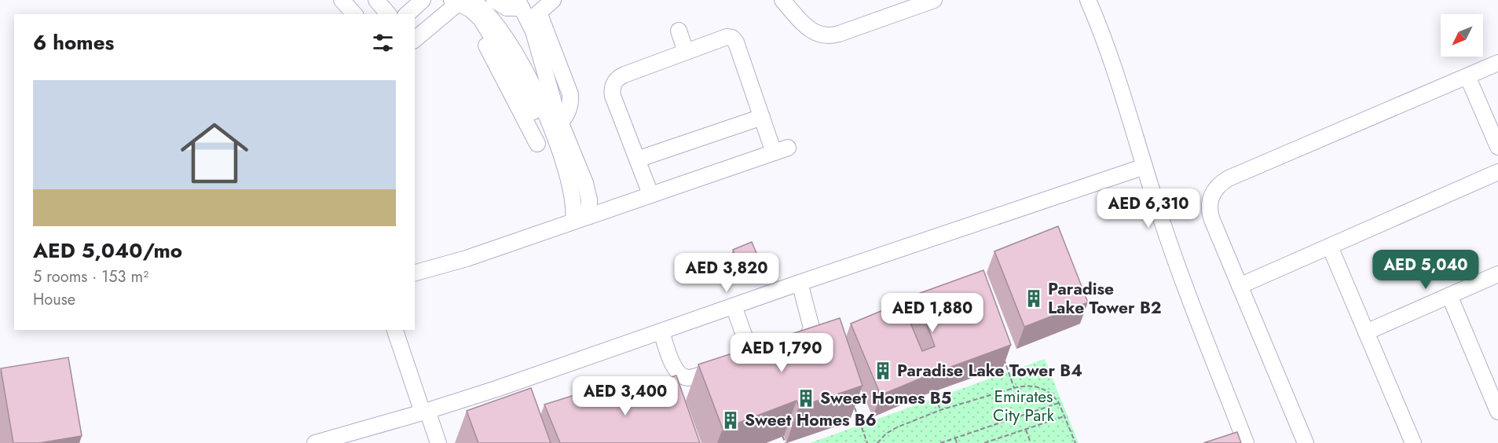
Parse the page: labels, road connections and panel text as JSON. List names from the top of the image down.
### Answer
{
  "parks": ["Emirates City Park"],
  "places": {
    "building": [
      "Paradise Lake Tower B2",
      "Paradise Lake Tower B4",
      "Sweet Homes B5",
      "Sweet Homes B6"
    ]
  },
  "north": "bottom left",
  "page": {
    "heading": "6 homes",
    "list": [
      {
        "name": "AED 5,040/mo",
        "note": "5 rooms · 153 m² · House"
      }
    ],
    "price": [
      "AED 6,310",
      "AED 5,040",
      "AED 3,820",
      "AED 1,880",
      "AED 1,790",
      "AED 3,400"
    ]
  }
}
